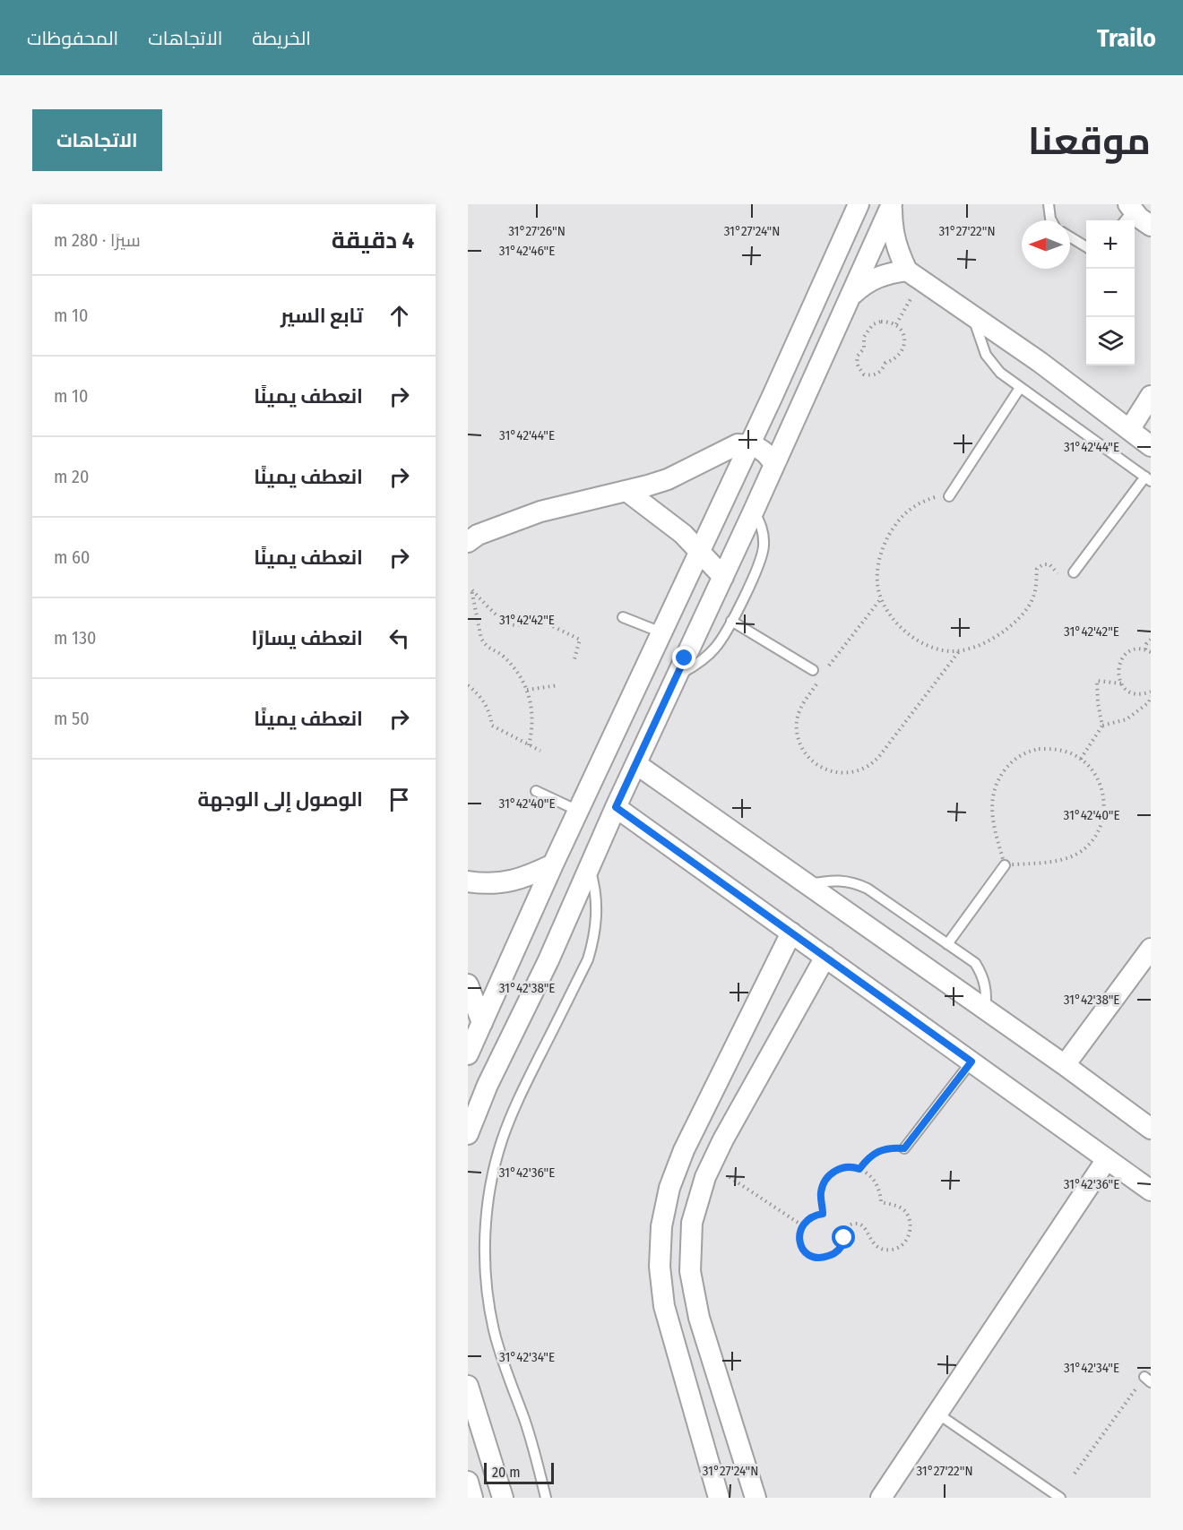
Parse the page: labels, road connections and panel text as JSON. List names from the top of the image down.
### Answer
{
  "scale_bar": "20 m",
  "north": "left",
  "page": {
    "header": "Trailo",
    "nav": ["الخريطة", "الاتجاهات", "المحفوظات"],
    "title": "موقعنا",
    "buttons": "الاتجاهات",
    "heading": ["4 دقيقة", "سيرًا · 280 m"],
    "map_buttons": ["+", "−"],
    "list": [
      ["تابع السير", "10 m"],
      ["انعطف يمينًا", "10 m"],
      ["انعطف يمينًا", "20 m"],
      ["انعطف يمينًا", "60 m"],
      ["انعطف يسارًا", "130 m"],
      ["انعطف يمينًا", "50 m"],
      "الوصول إلى الوجهة"
    ],
    "scale": "20 m"
  },
  "coordinates": [
    "31°27'26\"N",
    "31°27'24\"N",
    "31°27'22\"N",
    "31°42'46\"E",
    "31°42'44\"E",
    "31°42'42\"E",
    "31°42'40\"E",
    "31°42'38\"E",
    "31°42'36\"E",
    "31°42'34\"E"
  ]
}
